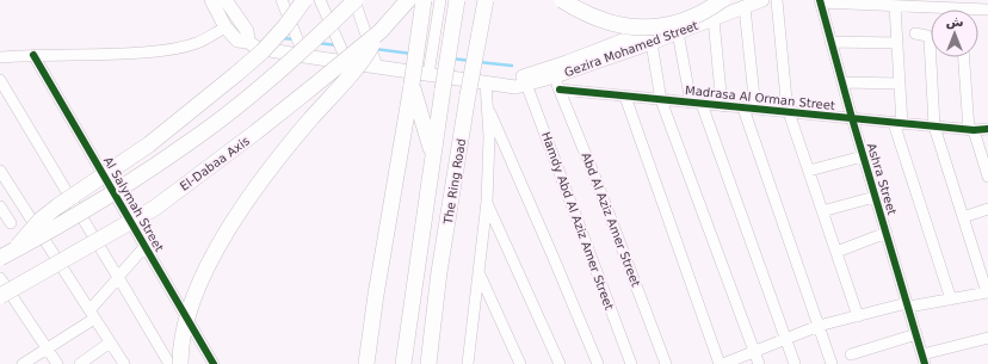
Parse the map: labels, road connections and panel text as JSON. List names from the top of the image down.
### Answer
{
  "streets": {
    "highway": ["El-Dabaa Axis", "The Ring Road"],
    "main road": ["Gezira Mohamed Street"],
    "street": [
      "Madrasa Al Orman Street",
      "Ashra Street",
      "Al Salymah Street",
      "Abd Al Aziz Amer Street",
      "Hamdy Abd Al Aziz Amer Street"
    ]
  },
  "crossings": [
    ["Gezira Mohamed Street", "Abd Al Aziz Amer Street"],
    ["Gezira Mohamed Street", "Hamdy Abd Al Aziz Amer Street"],
    ["Madrasa Al Orman Street", "Ashra Street"],
    ["Madrasa Al Orman Street", "Abd Al Aziz Amer Street"]
  ],
  "north": "top"
}
